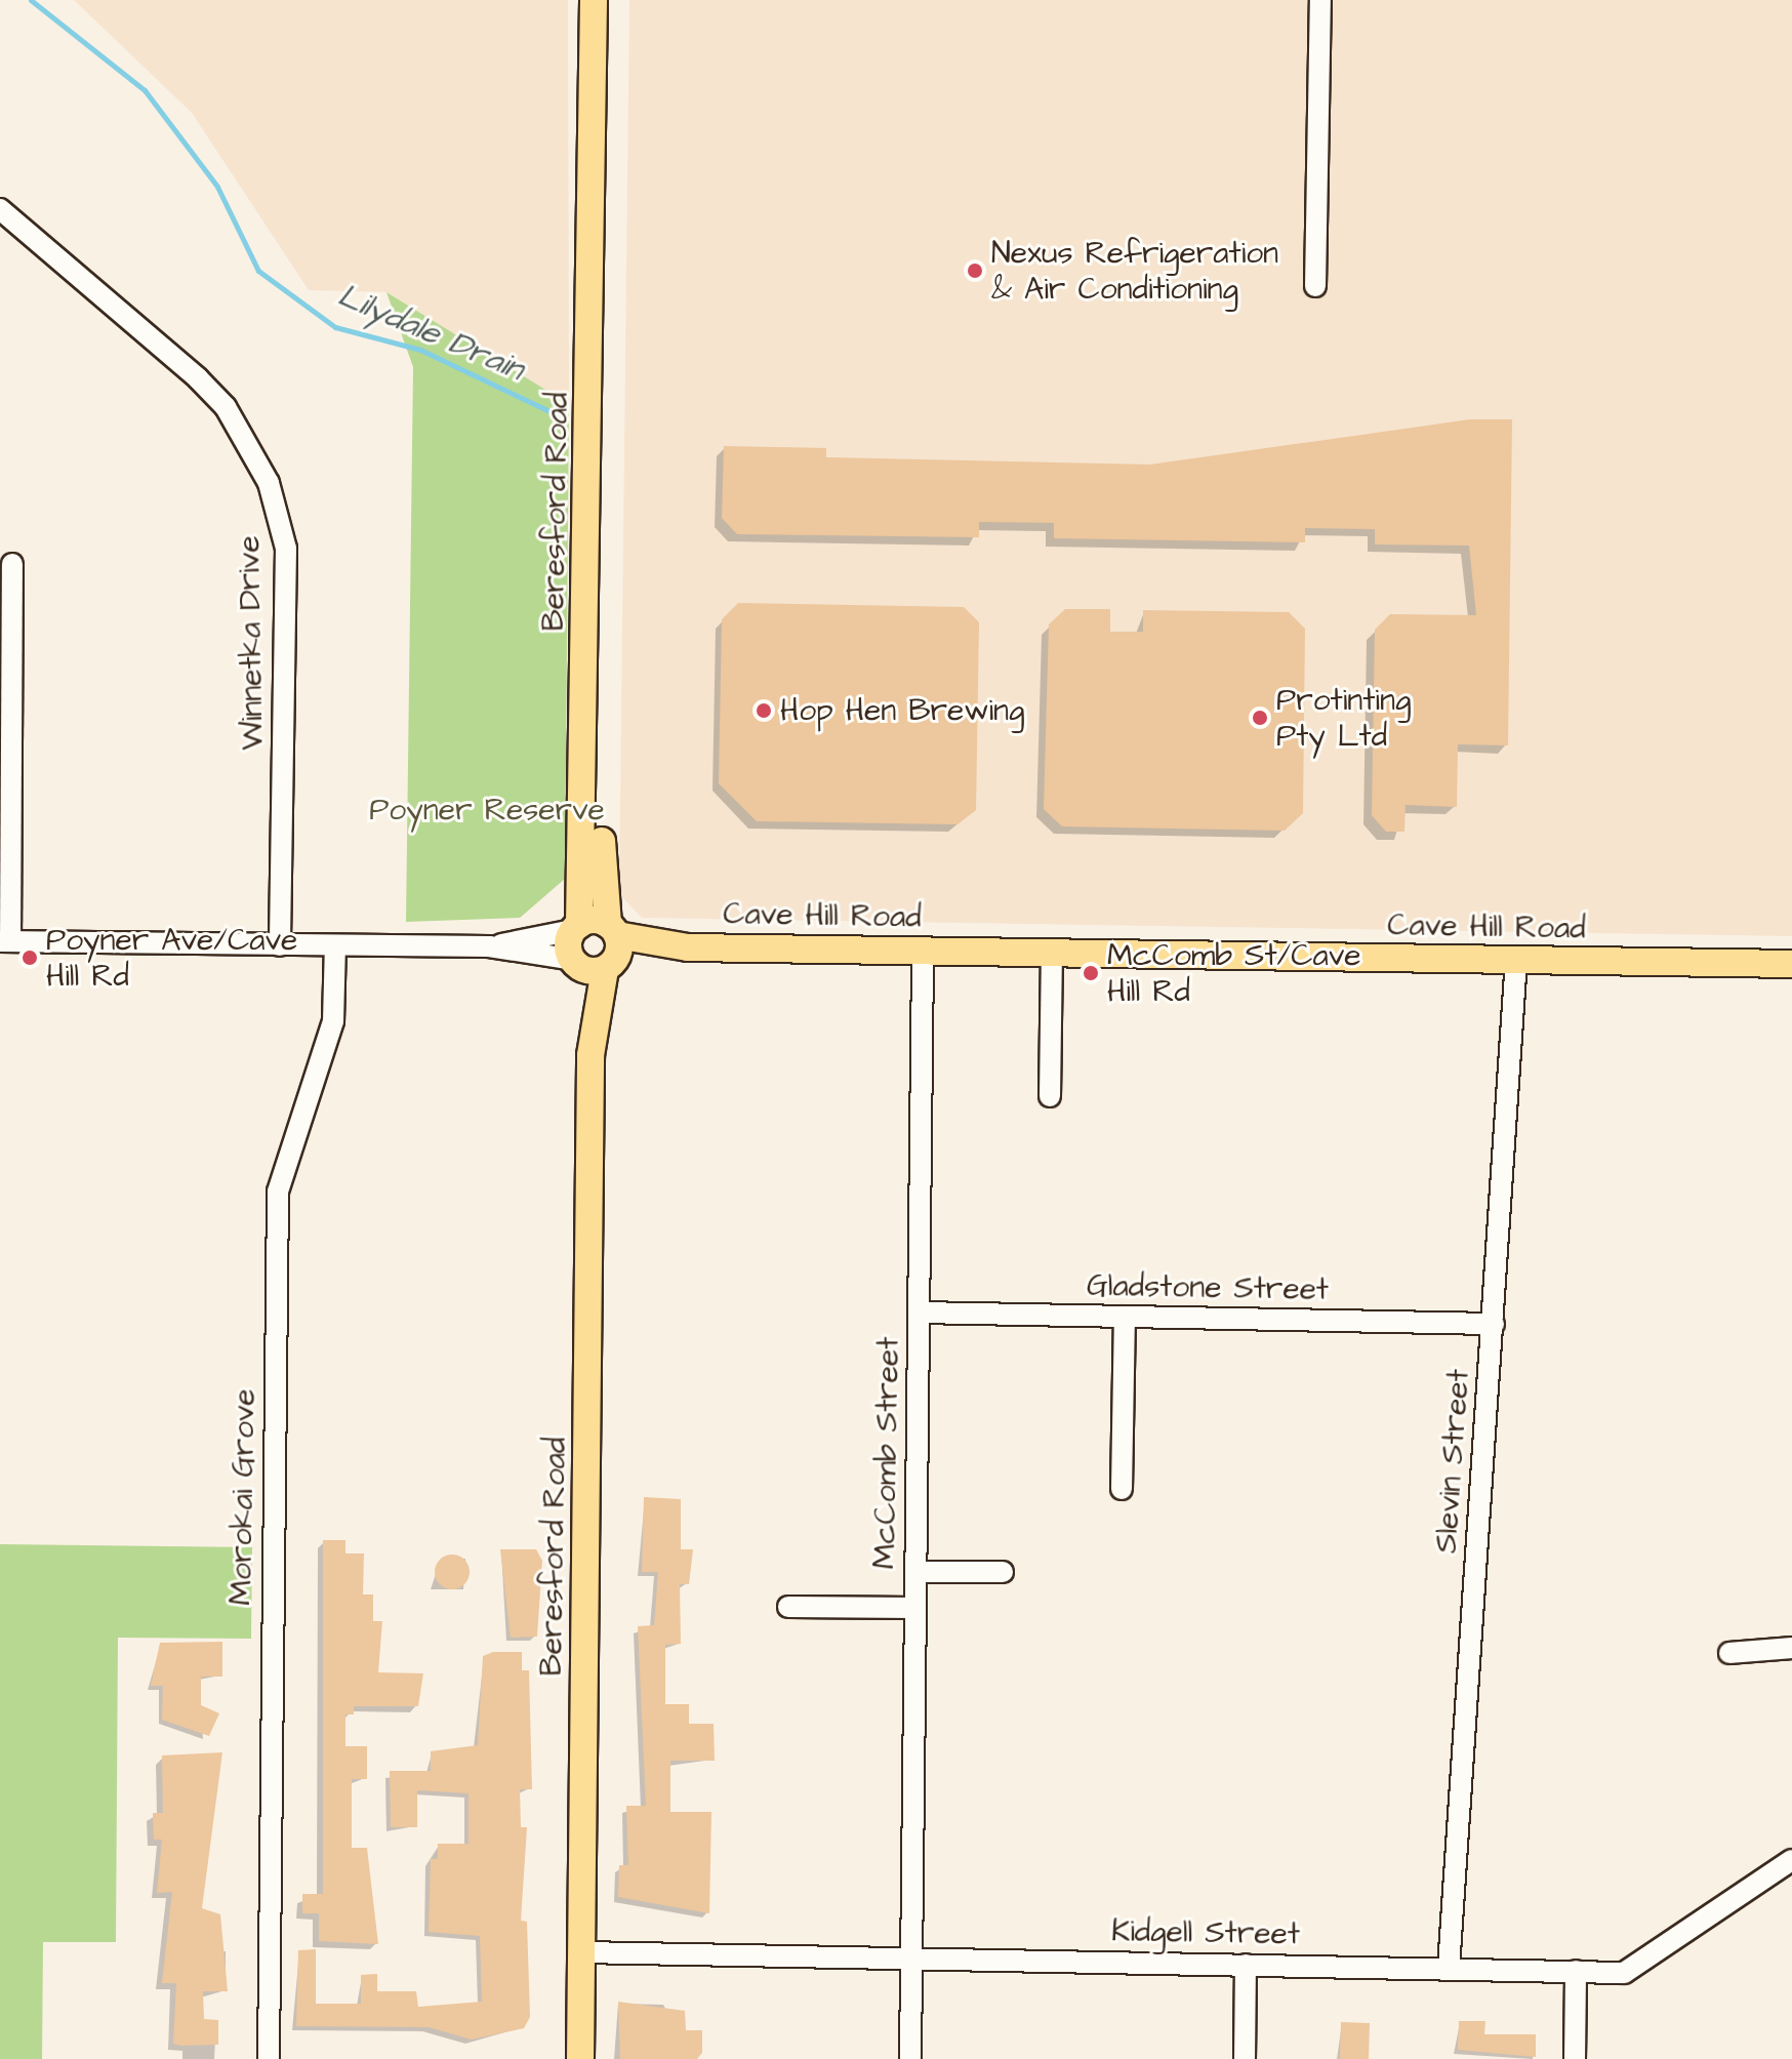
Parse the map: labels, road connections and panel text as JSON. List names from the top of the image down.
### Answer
{
  "streets": {
    "main road": ["Beresford Road", "Cave Hill Road"],
    "street": [
      "Winnetka Drive",
      "Gladstone Street",
      "McComb Street",
      "Slevin Street",
      "Morokai Grove",
      "Kidgell Street"
    ]
  },
  "crossings": [
    ["Beresford Road", "Cave Hill Road"],
    ["Beresford Road", "Kidgell Street"],
    ["Winnetka Drive", "Cave Hill Road"],
    ["Cave Hill Road", "McComb Street"],
    ["Cave Hill Road", "Slevin Street"],
    ["Cave Hill Road", "Morokai Grove"],
    ["Gladstone Street", "McComb Street"],
    ["Gladstone Street", "Slevin Street"],
    ["McComb Street", "Kidgell Street"],
    ["Slevin Street", "Kidgell Street"]
  ],
  "water": ["Lilydale Drain"],
  "parks": ["Poyner Reserve"],
  "places": [
    "Nexus Refrigeration & Air Conditioning",
    "Hop Hen Brewing",
    "Protinting Pty Ltd",
    "Poyner Ave/Cave Hill Rd",
    "McComb St/Cave Hill Rd"
  ]
}
